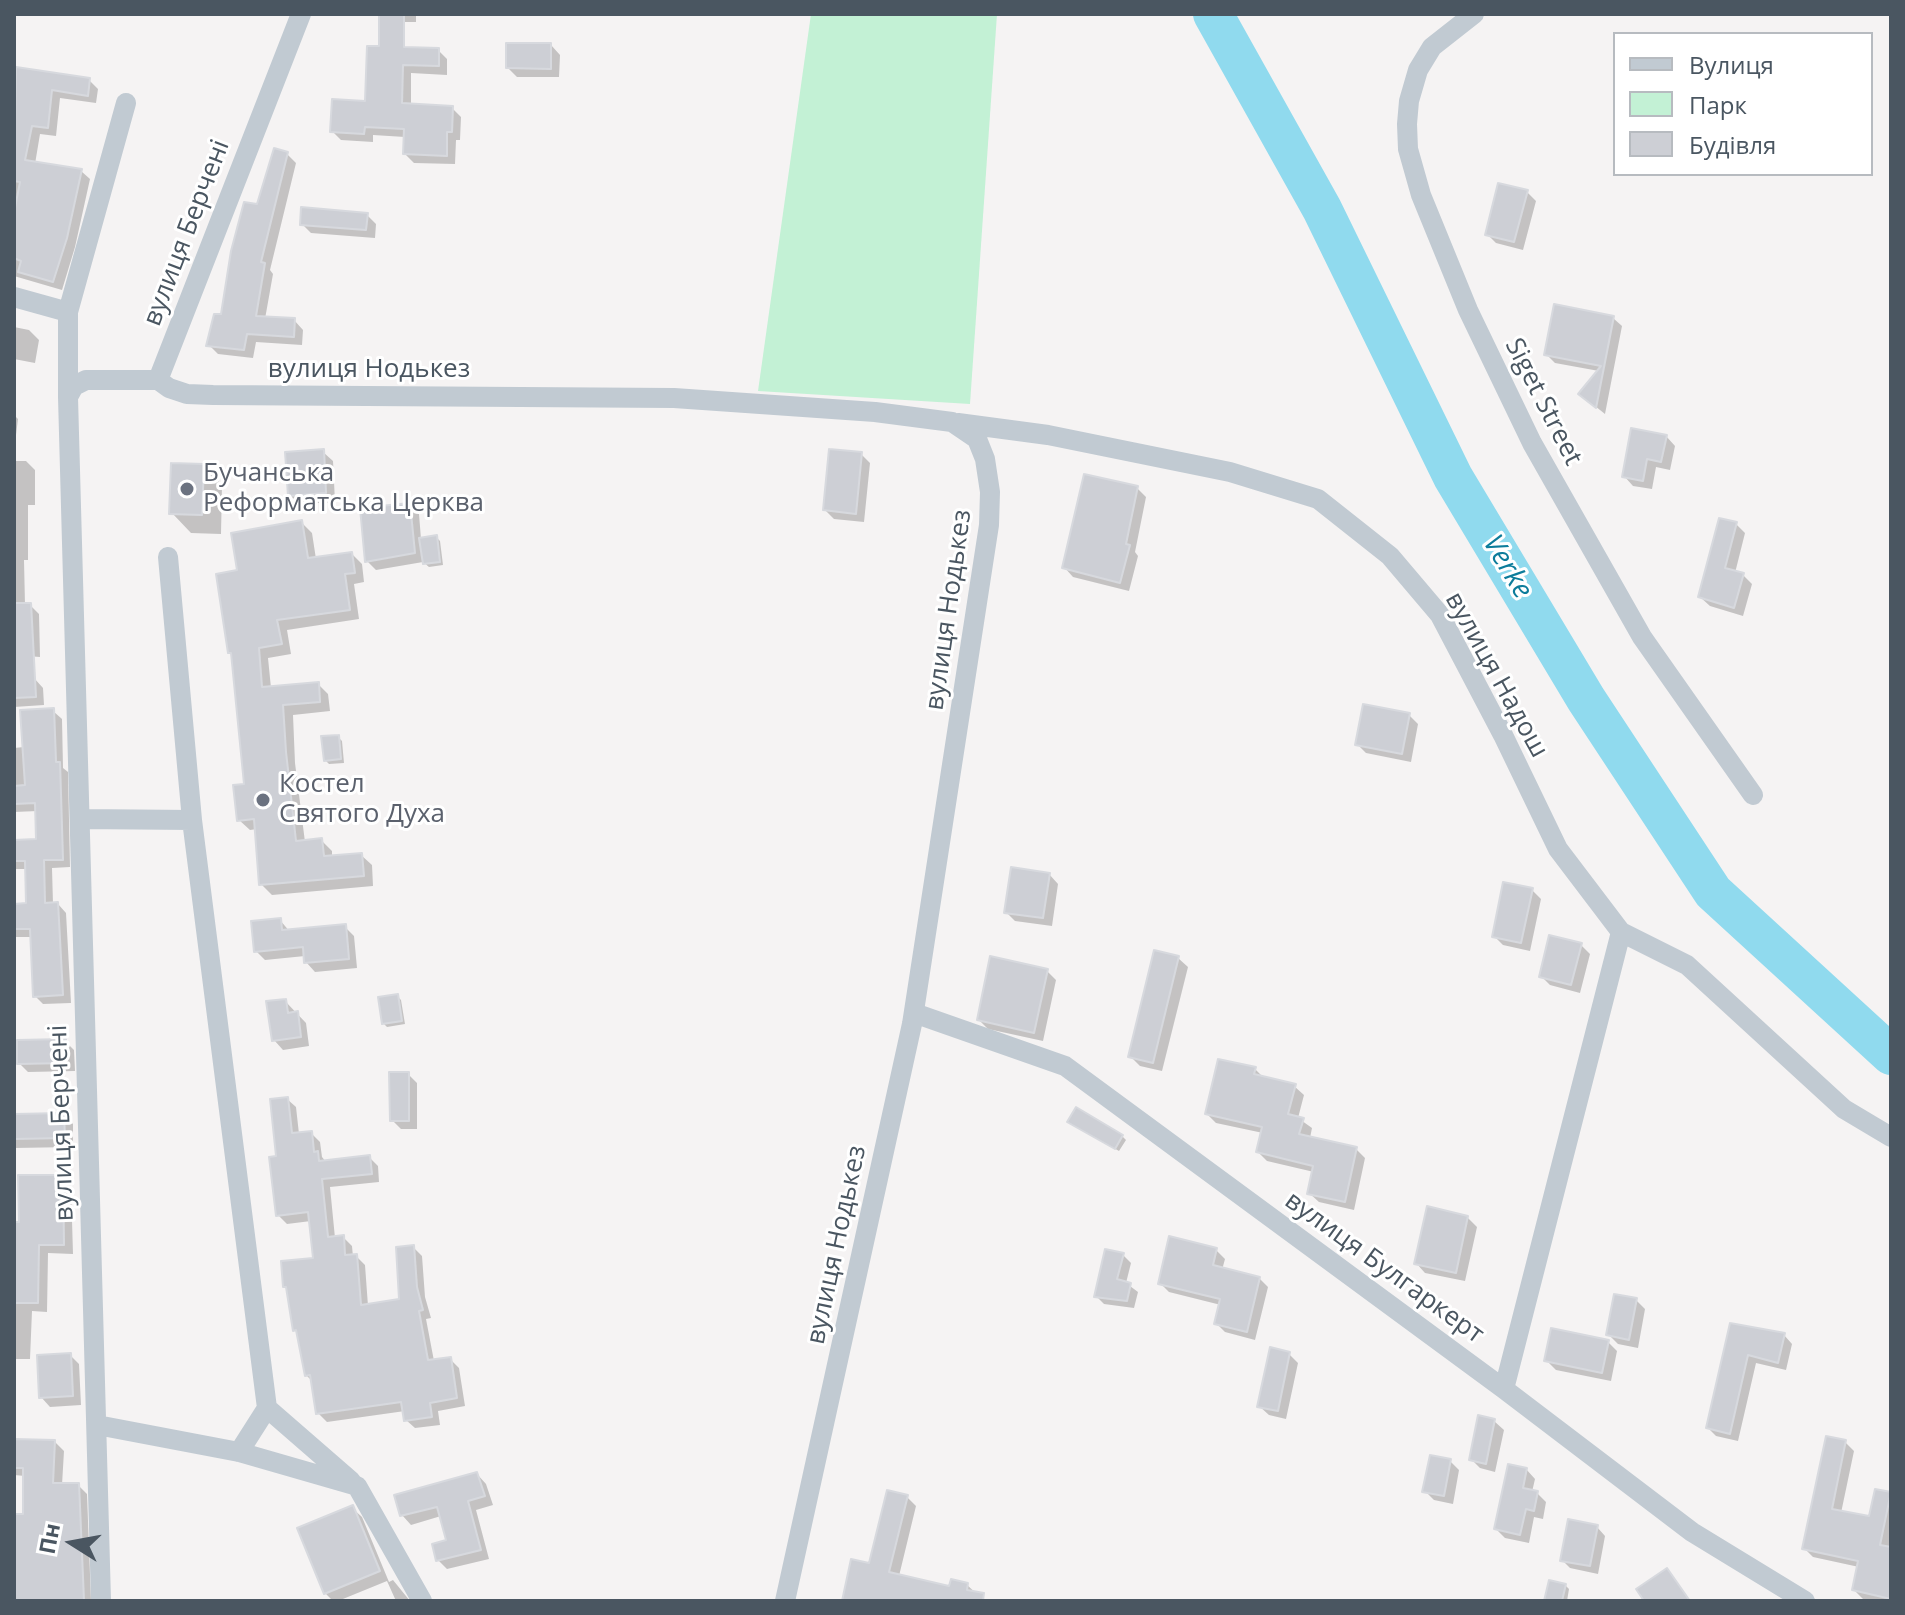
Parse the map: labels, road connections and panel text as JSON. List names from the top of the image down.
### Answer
{
  "streets": {
    "street": [
      "вулиця Берчені",
      "вулиця Нодькез",
      "Siget Street",
      "вулиця Надош",
      "вулиця Булгаркерт"
    ]
  },
  "crossings": [
    ["вулиця Берчені", "вулиця Нодькез"],
    ["вулиця Нодькез", "вулиця Надош"],
    ["вулиця Нодькез", "вулиця Булгаркерт"]
  ],
  "water": ["Verke"],
  "places": ["Бучанська Реформатська Церква", "Костел Святого Духа"],
  "legend": ["Вулиця", "Парк", "Будівля"],
  "north": "left"
}
